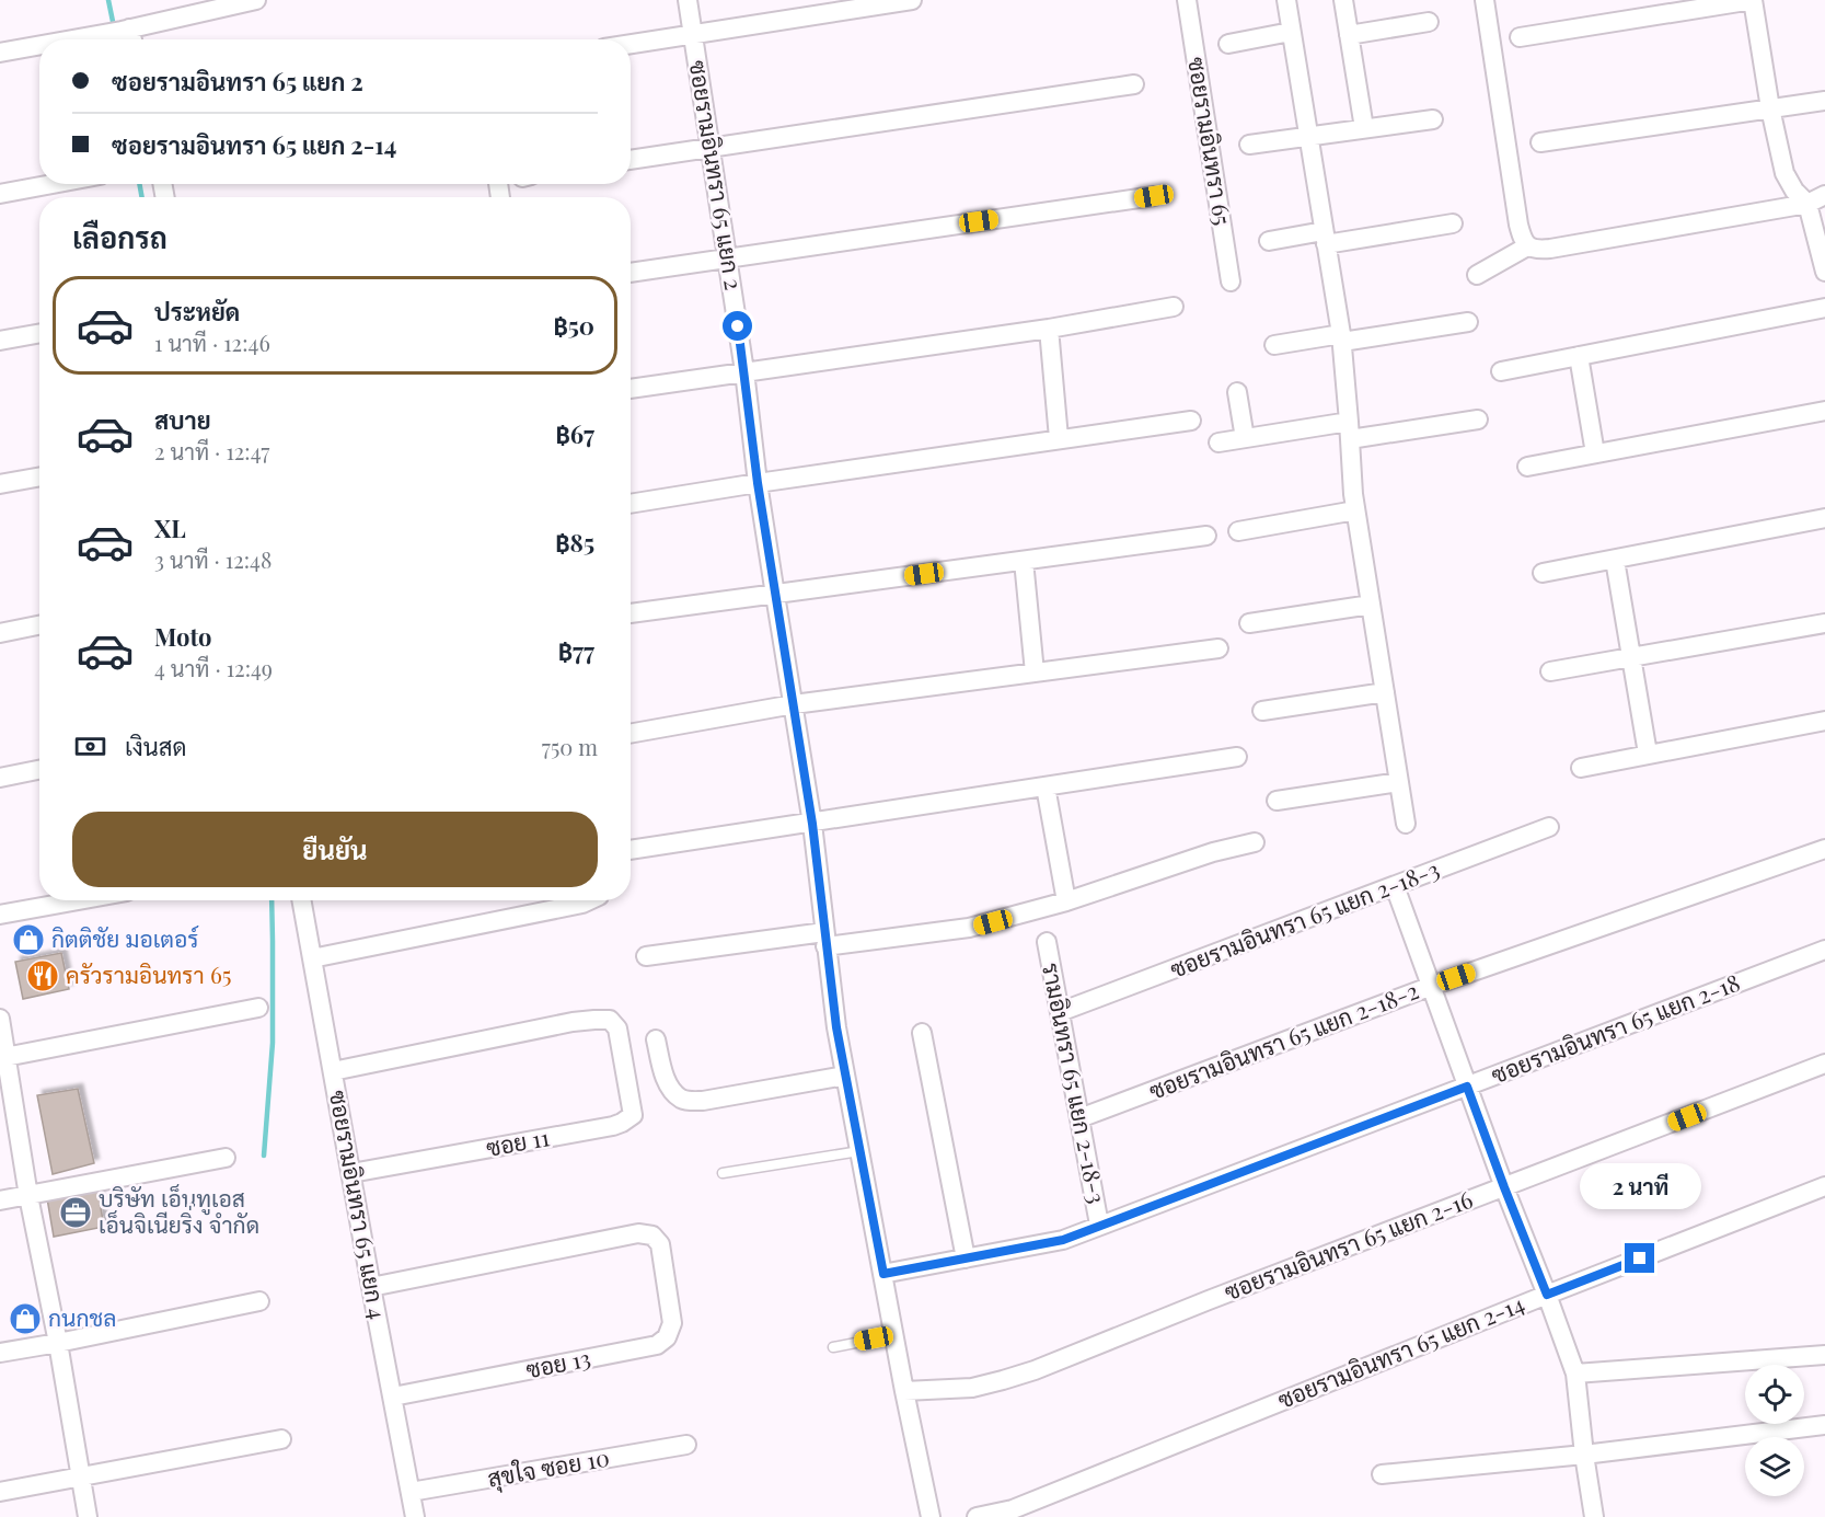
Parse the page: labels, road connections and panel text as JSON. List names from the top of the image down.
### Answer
{
  "streets": {
    "street": [
      "ซอยรามอินทรา 65",
      "ซอยรามอินทรา 65 แยก 2",
      "ซอยรามอินทรา 65 แยก 2-18-3",
      "ซอยรามอินทรา 65 แยก 2-18",
      "ซอยรามอินทรา 65 แยก 2-18-2",
      "รามอินทรา 65 แยก 2-18-3",
      "ซอย 11",
      "ซอยรามอินทรา 65 แยก 4",
      "ซอยรามอินทรา 65 แยก 2-16",
      "ซอยรามอินทรา 65 แยก 2-14",
      "ซอย 13",
      "สุขใจ ซอย 10"
    ]
  },
  "crossings": [
    ["ซอยรามอินทรา 65 แยก 2", "ซอยรามอินทรา 65 แยก 2-18"],
    ["ซอยรามอินทรา 65 แยก 2", "ซอยรามอินทรา 65 แยก 2-16"],
    ["ซอยรามอินทรา 65 แยก 2-18-3", "รามอินทรา 65 แยก 2-18-3"],
    ["ซอยรามอินทรา 65 แยก 2-18", "รามอินทรา 65 แยก 2-18-3"],
    ["ซอยรามอินทรา 65 แยก 2-18-2", "รามอินทรา 65 แยก 2-18-3"],
    ["ซอย 11", "ซอยรามอินทรา 65 แยก 4"],
    ["ซอยรามอินทรา 65 แยก 4", "ซอย 13"],
    ["ซอยรามอินทรา 65 แยก 4", "สุขใจ ซอย 10"]
  ],
  "places": {
    "shop": ["กิตติชัย มอเตอร์", "กนกชล"],
    "restaurant": ["ครัวรามอินทรา 65"],
    "office": ["บริษัท เอ็นทูเอส เอ็นจิเนียริ่ง จำกัด"]
  },
  "page": {
    "banner": ["ซอยรามอินทรา 65 แยก 2", "ซอยรามอินทรา 65 แยก 2-14"],
    "heading": "เลือกรถ",
    "list": [
      {
        "name": "ประหยัด",
        "note": "1 นาที · 12:46",
        "value": "฿50"
      },
      {
        "name": "สบาย",
        "note": "2 นาที · 12:47",
        "value": "฿67"
      },
      {
        "name": "XL",
        "note": "3 นาที · 12:48",
        "value": "฿85"
      },
      {
        "name": "Moto",
        "note": "4 นาที · 12:49",
        "value": "฿77"
      }
    ],
    "pay": ["เงินสด", "750 m"],
    "buttons": "ยืนยัน",
    "bubble": "2 นาที"
  }
}
